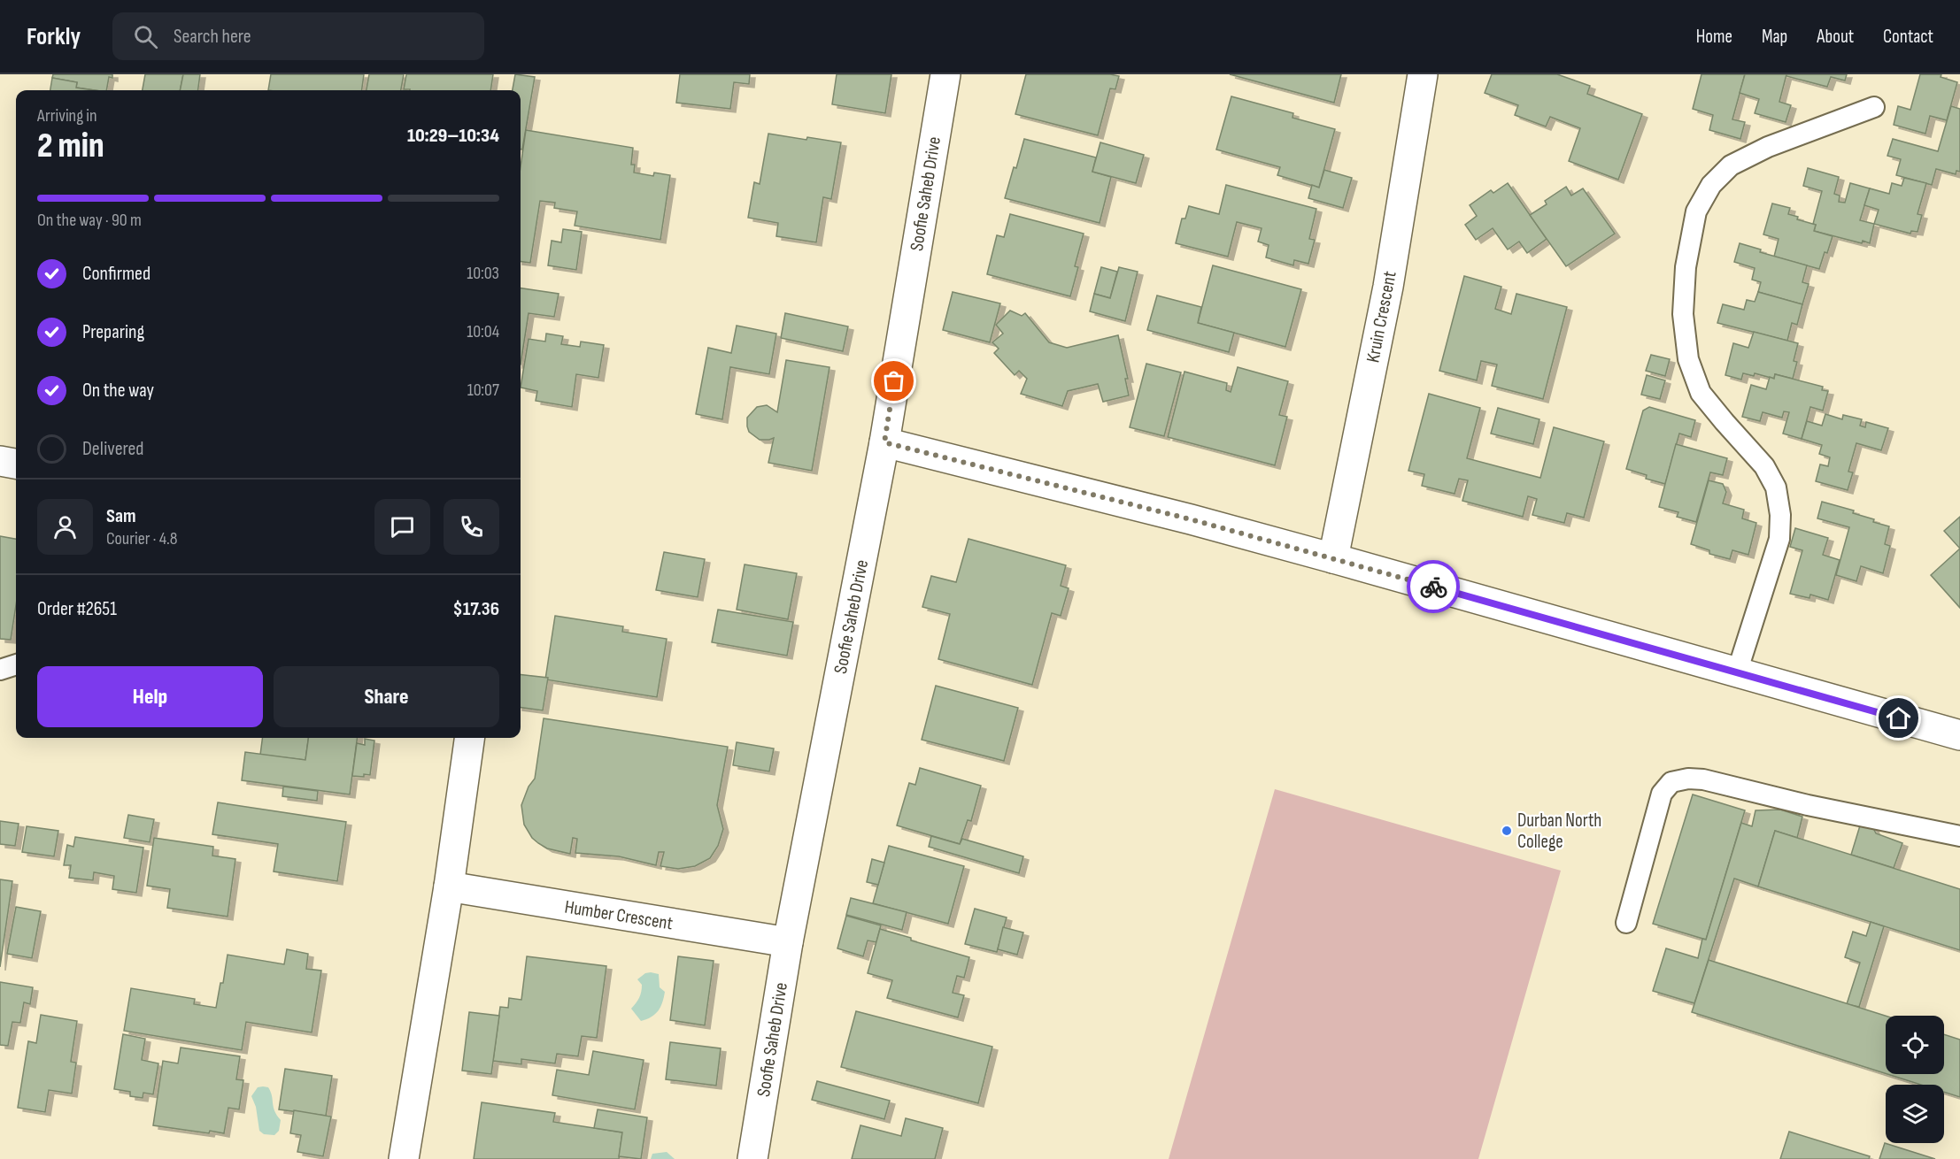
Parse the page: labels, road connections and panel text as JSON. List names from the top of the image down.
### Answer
{
  "streets": {
    "street": ["Soofie Saheb Drive", "Kruin Crescent", "Humber Crescent"]
  },
  "crossings": [
    ["Soofie Saheb Drive", "Humber Crescent"]
  ],
  "places": ["Durban North College"],
  "page": {
    "header": "Forkly",
    "search": "Search here",
    "nav": [
      "Home",
      "Map",
      "About",
      "Contact"
    ],
    "heading": ["2 min", "Arriving in", "10:29–10:34"],
    "panel": [
      "Sam",
      "Courier · 4.8",
      "Order #2651",
      "$17.36"
    ],
    "bar": "On the way · 90 m",
    "list": [
      ["Confirmed", "10:03"],
      ["Preparing", "10:04"],
      ["On the way", "10:07"],
      "Delivered"
    ],
    "buttons": ["Help", "Share"]
  }
}
